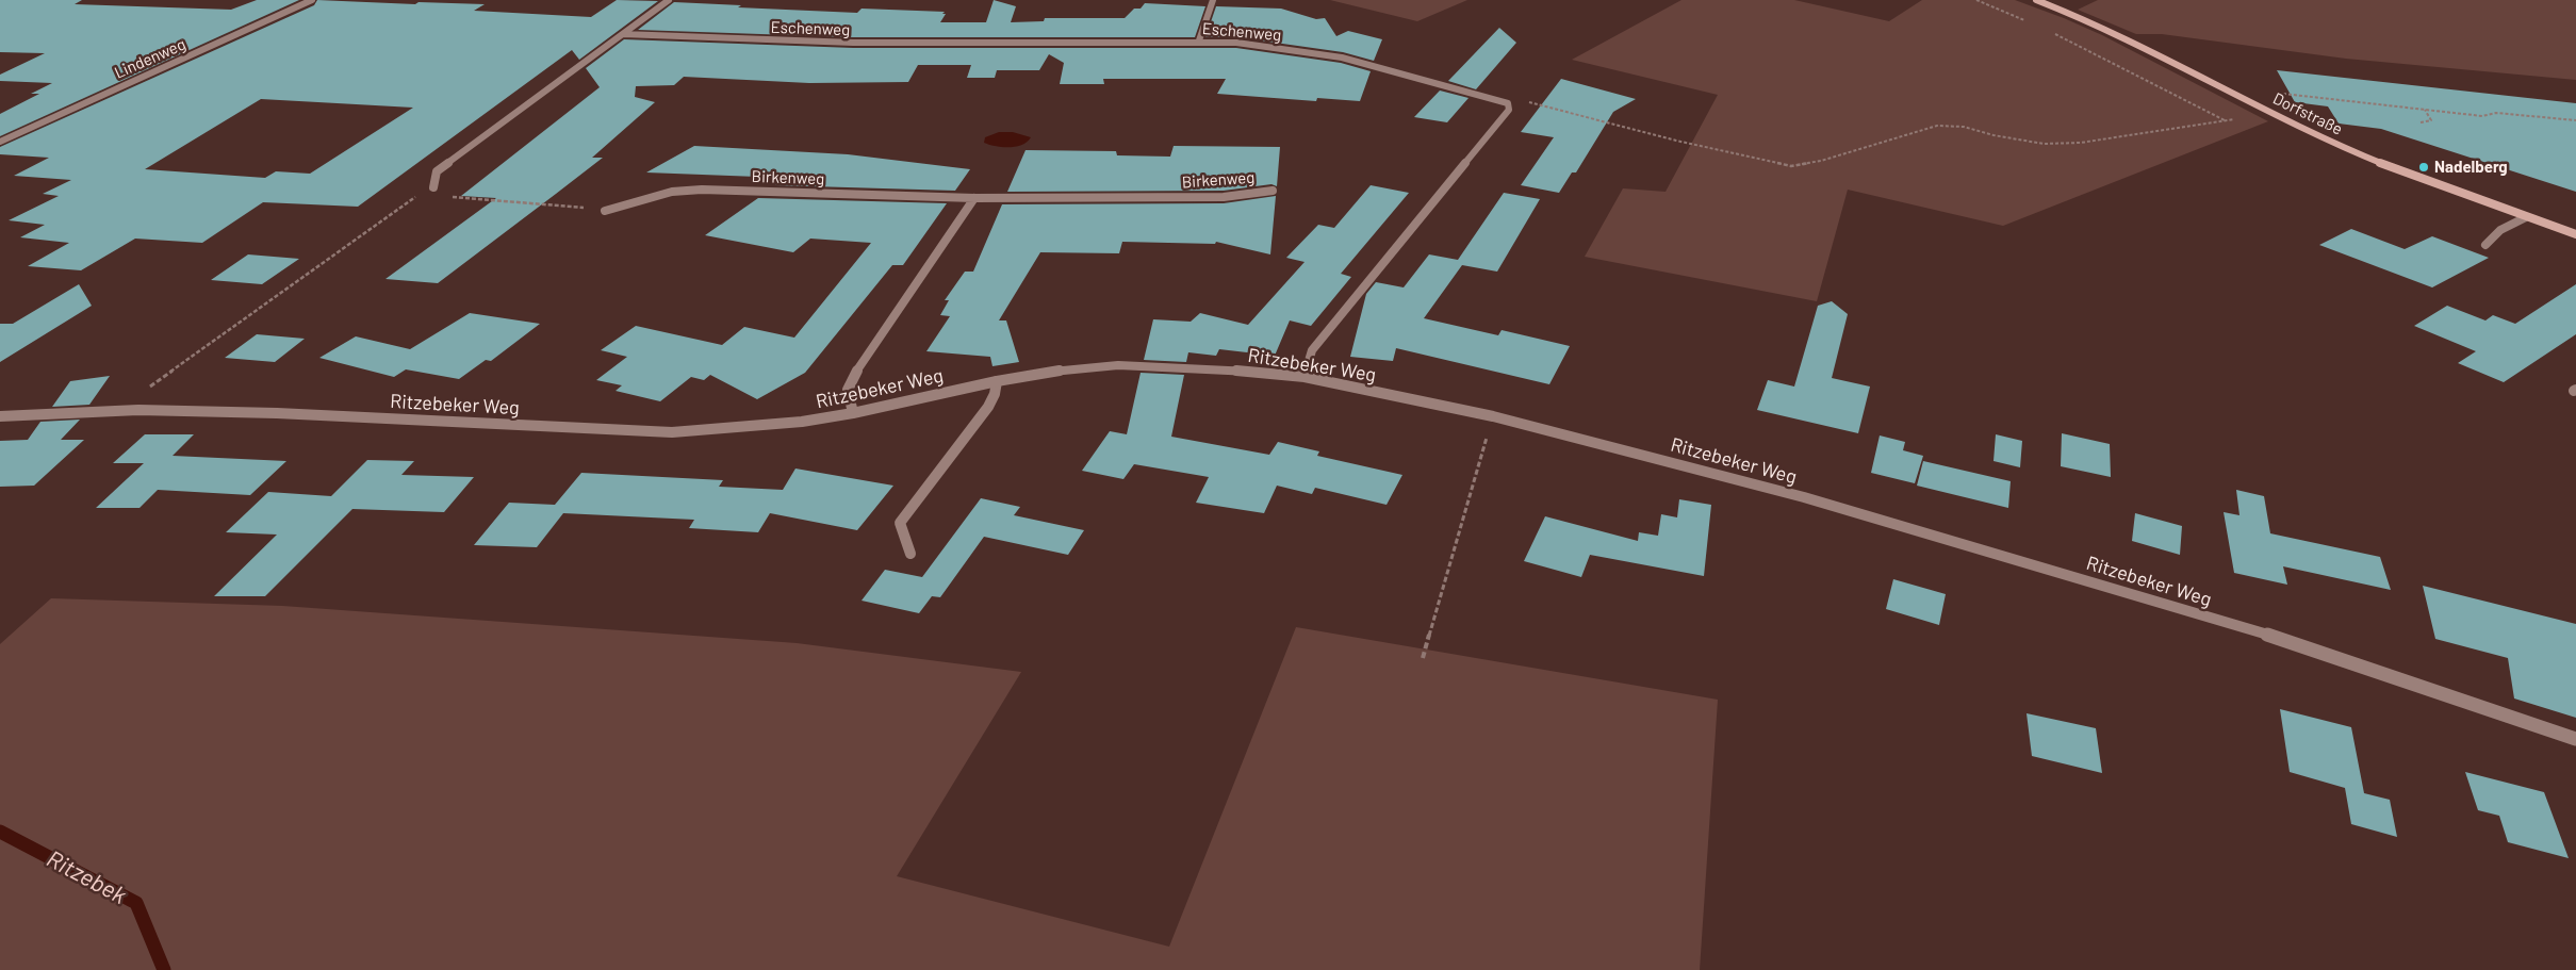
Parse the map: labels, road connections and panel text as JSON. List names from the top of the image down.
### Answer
{
  "streets": {
    "street": [
      "Eschenweg",
      "Lindenweg",
      "Dorfstraße",
      "Birkenweg",
      "Ritzebeker Weg"
    ]
  },
  "water": ["Ritzebek"],
  "places": ["Nadelberg"]
}
